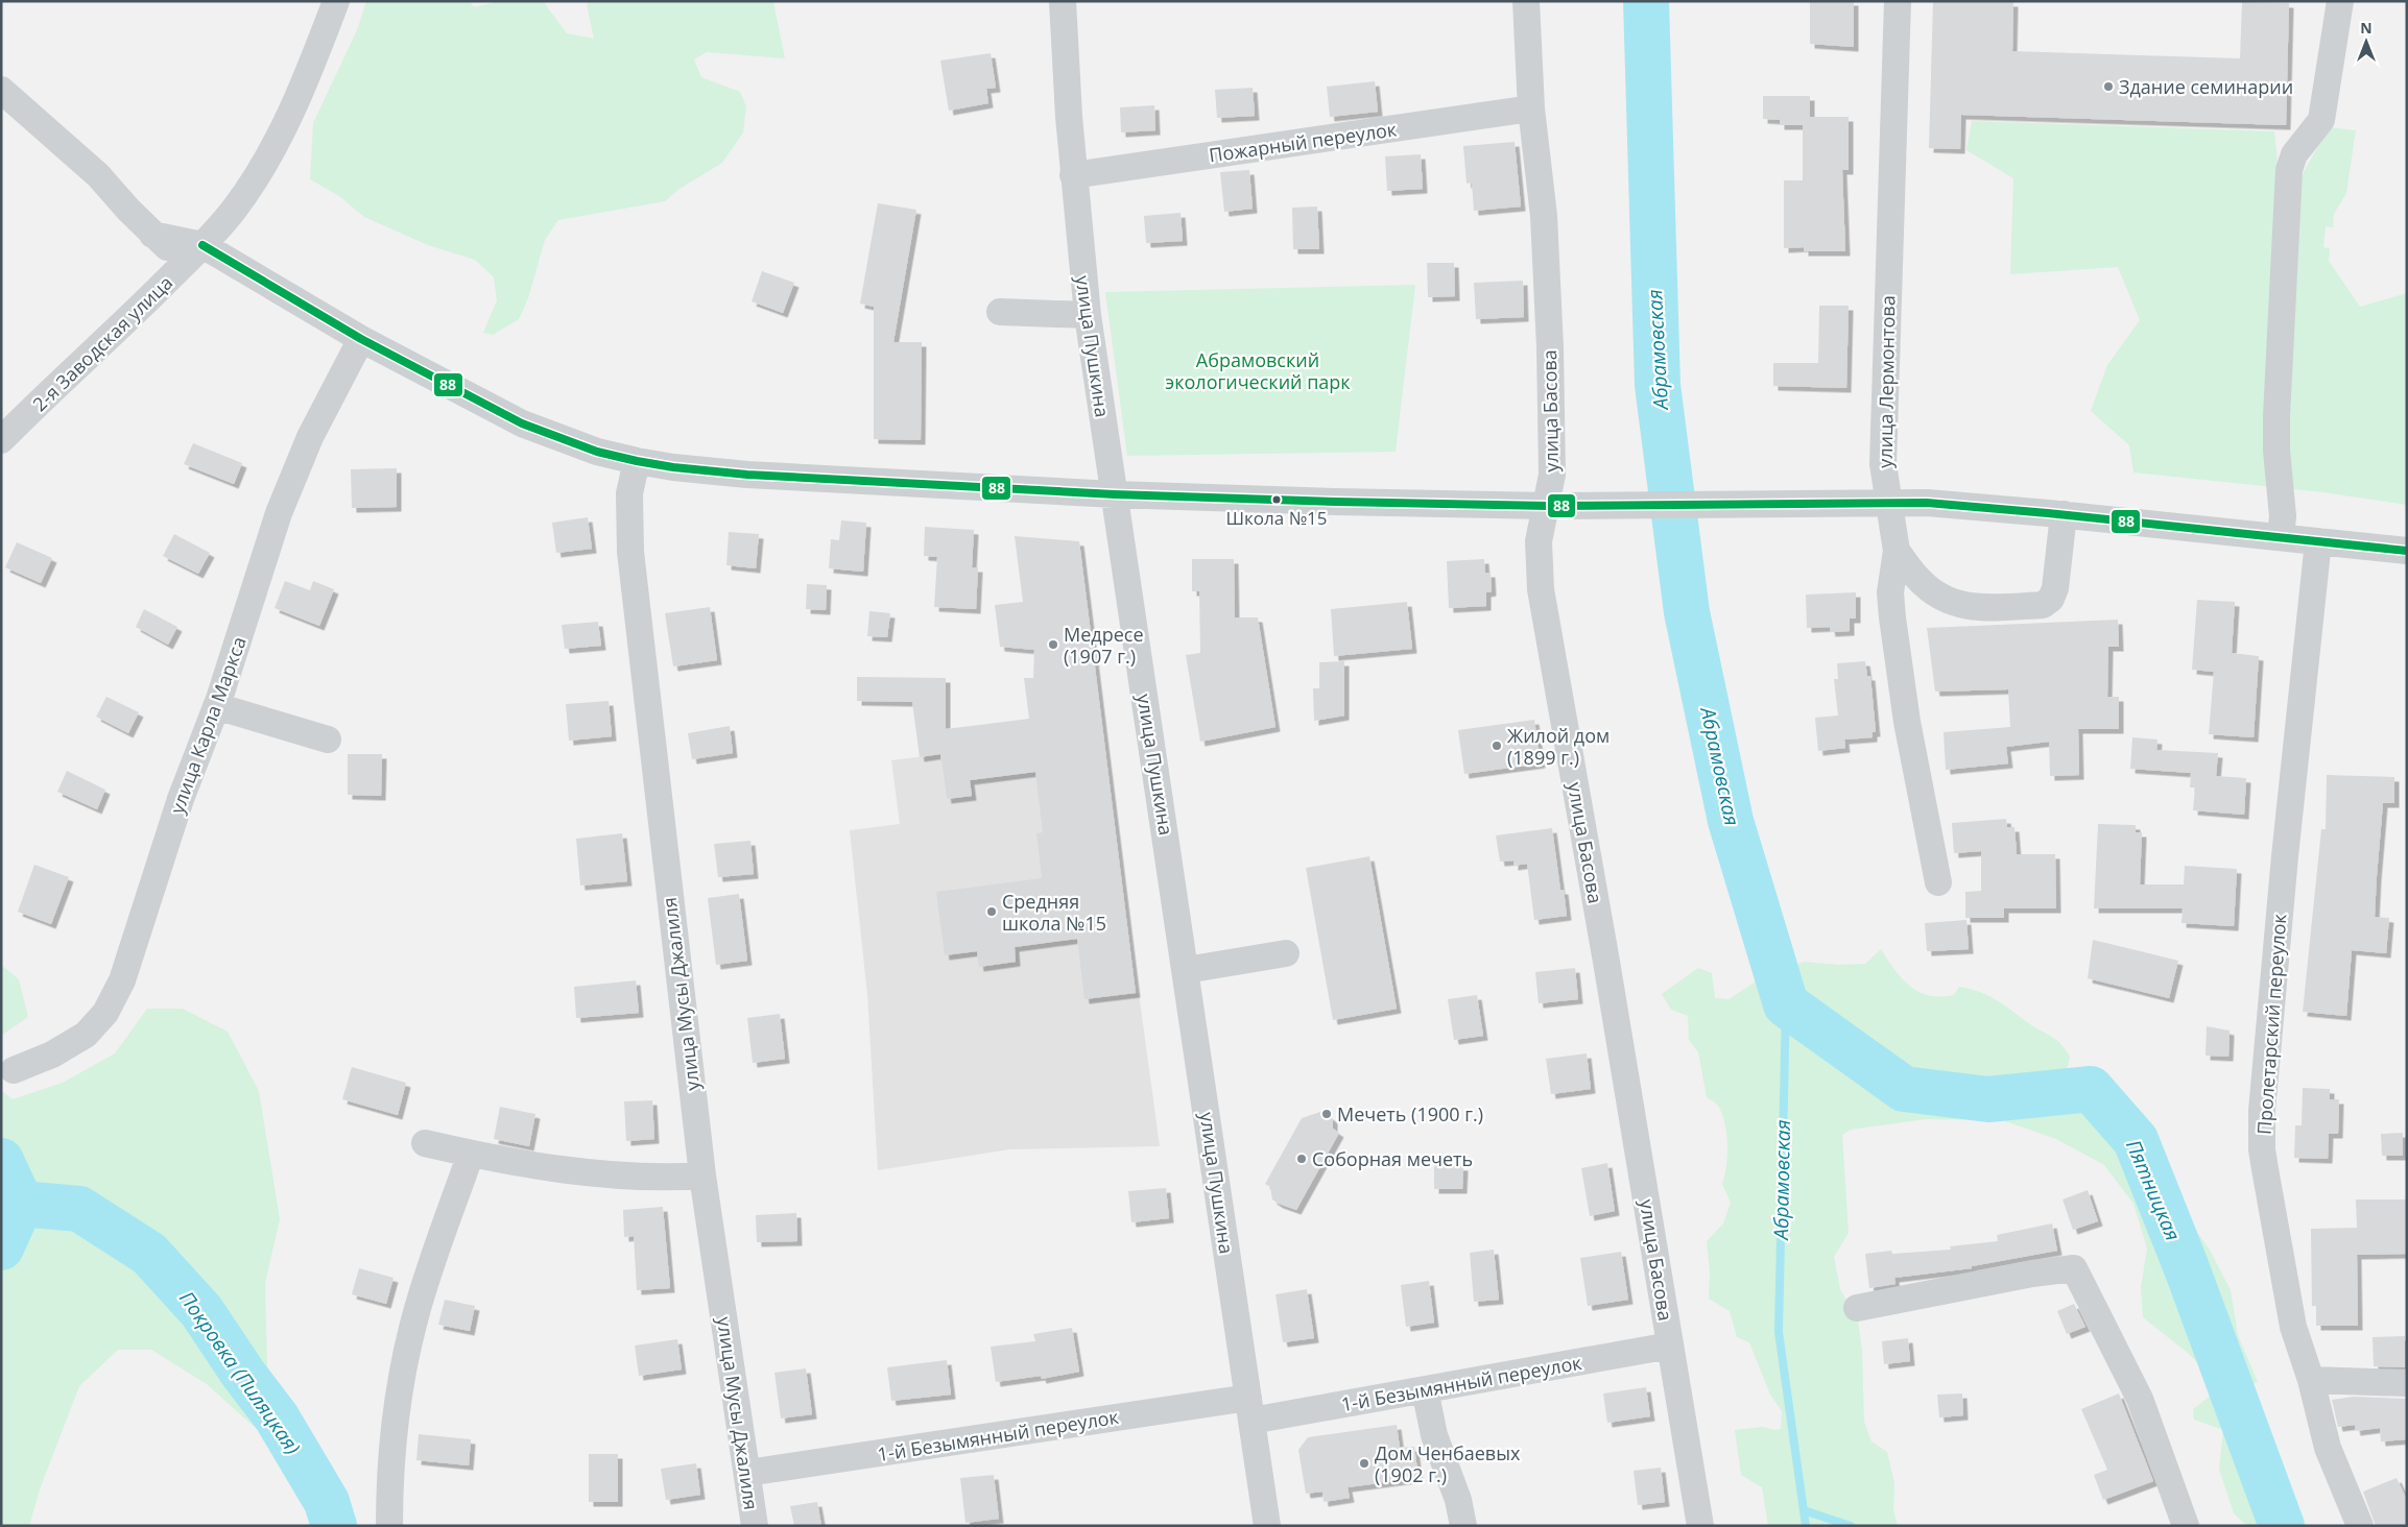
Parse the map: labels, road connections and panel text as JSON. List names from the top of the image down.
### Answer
{
  "streets": {
    "street": [
      "Пожарный переулок",
      "2-я Заводская улица",
      "улица Пушкина",
      "улица Лермонтова",
      "улица Басова",
      "улица Карла Маркса",
      "улица Мусы Джалиля",
      "Пролетарский переулок",
      "1-й Безымянный переулок"
    ]
  },
  "crossings": [
    ["Пожарный переулок", "улица Пушкина"],
    ["Пожарный переулок", "улица Басова"],
    ["улица Пушкина", "1-й Безымянный переулок"],
    ["улица Басова", "1-й Безымянный переулок"],
    ["улица Мусы Джалиля", "1-й Безымянный переулок"]
  ],
  "water": ["Абрамовская", "Пятницкая", "Покровка (Пиляцкая)"],
  "parks": ["Абрамовский экологический парк"],
  "places": [
    "Здание семинарии",
    "Школа №15",
    "Медресе (1907 г.)",
    "Жилой дом (1899 г.)",
    "Средняя школа №15",
    "Мечеть (1900 г.)",
    "Соборная мечеть",
    "Дом Ченбаевых (1902 г.)"
  ],
  "lines": ["transit line 88"],
  "north": "top"
}
